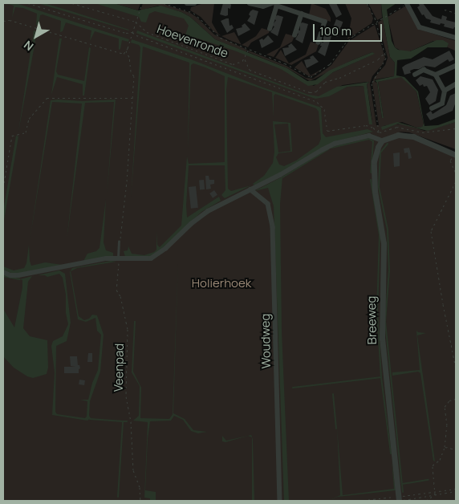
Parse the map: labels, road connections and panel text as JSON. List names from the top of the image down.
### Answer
{
  "streets": {
    "street": ["Breeweg", "Woudweg"],
    "path": ["Hoevenronde", "Veenpad"]
  },
  "parks": ["Holierhoek"],
  "scale_bar": "100 m",
  "north": "bottom left"
}
